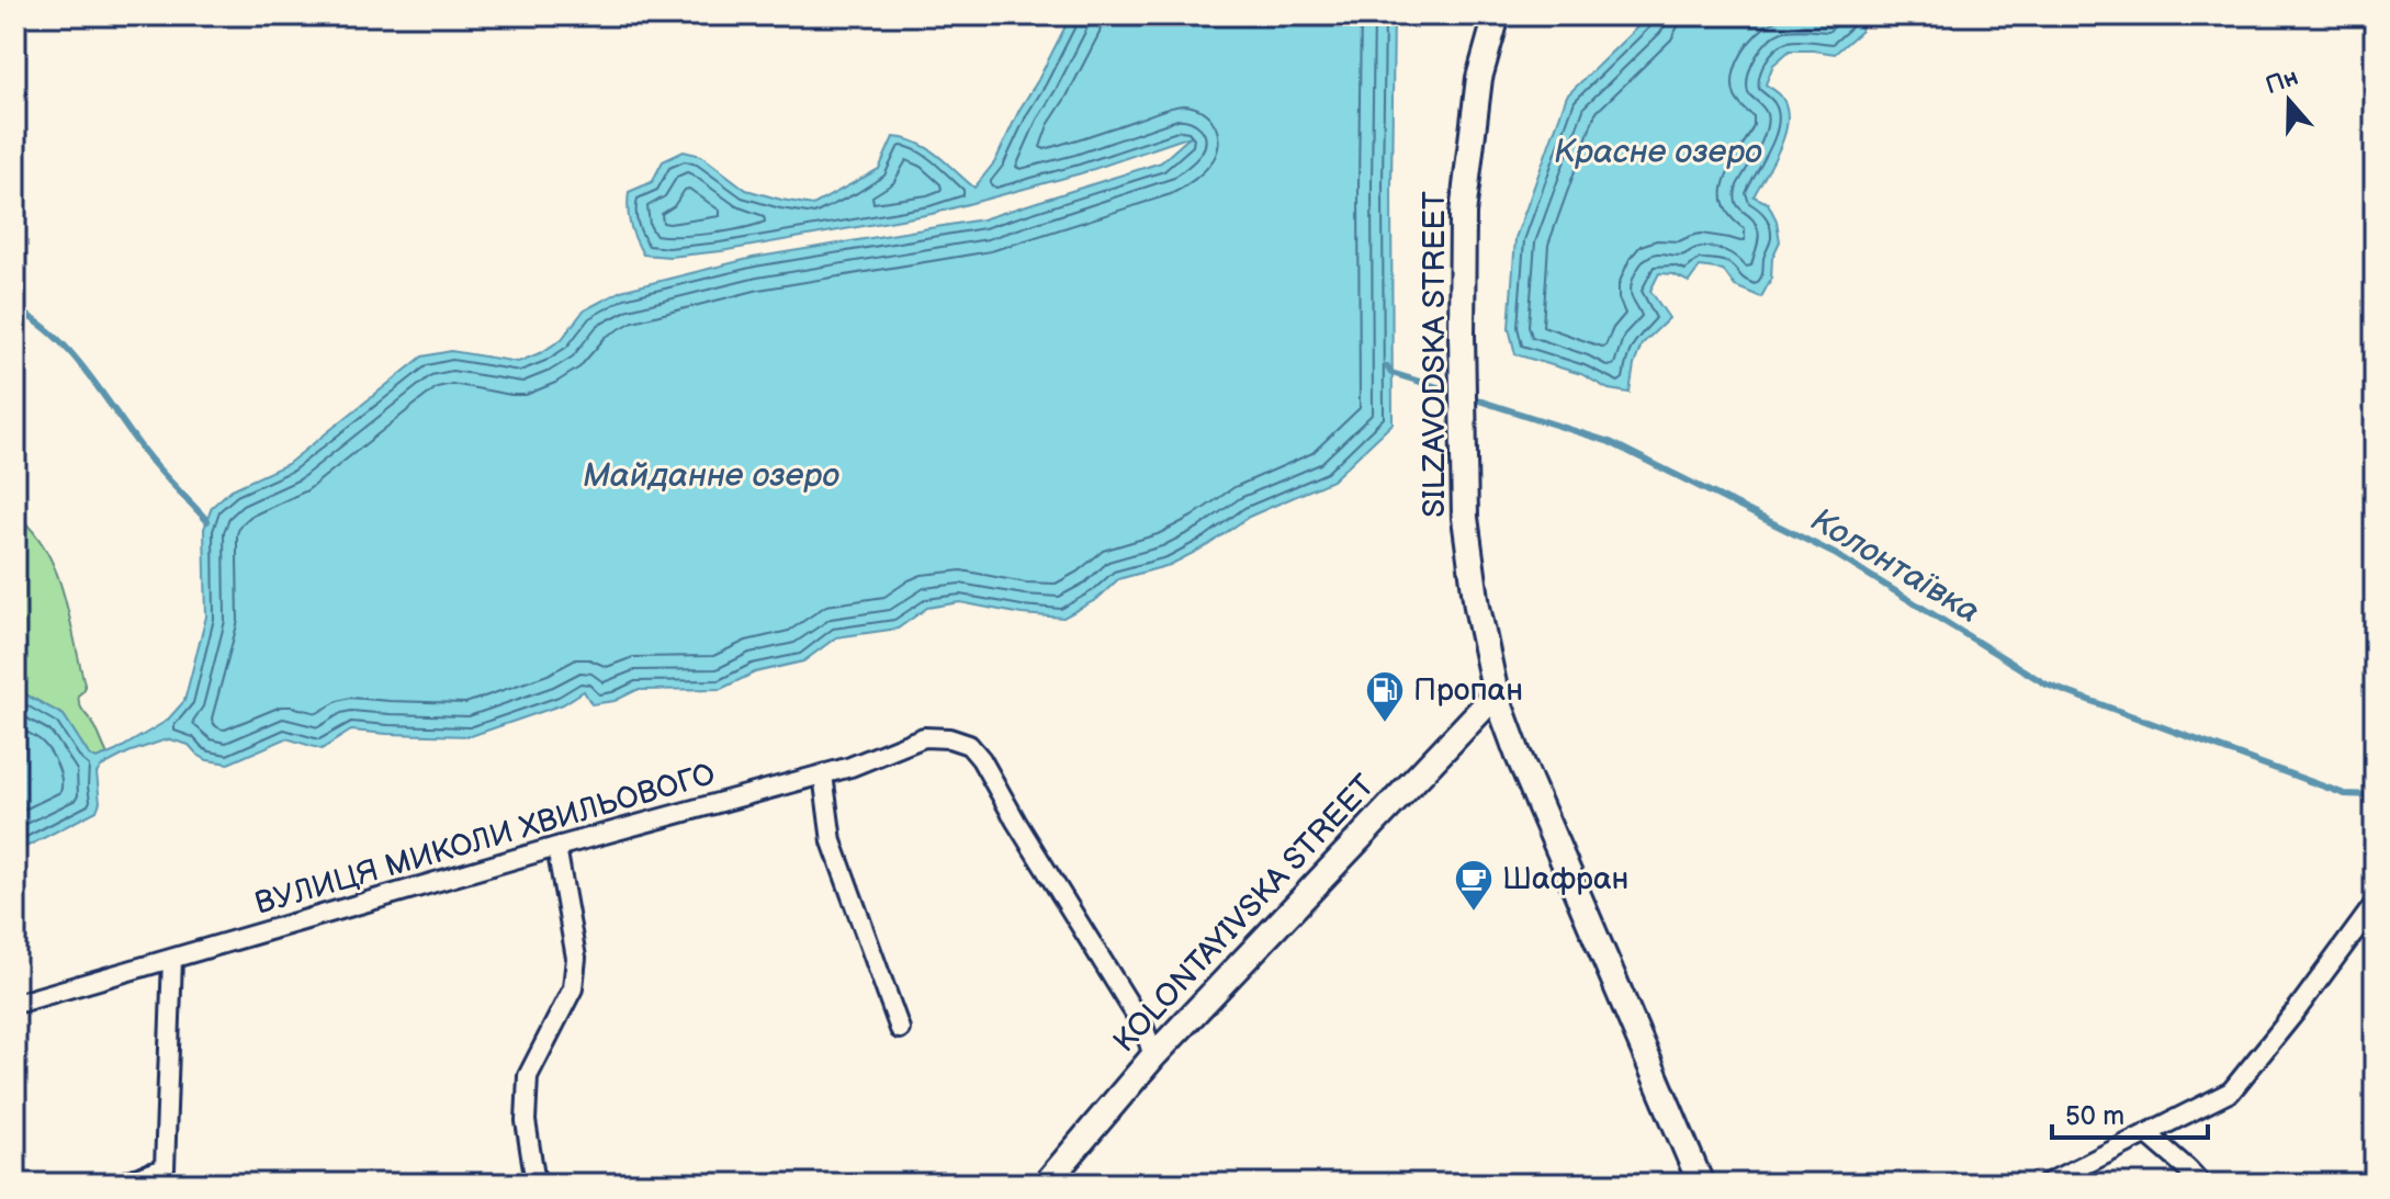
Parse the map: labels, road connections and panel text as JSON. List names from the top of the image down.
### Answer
{
  "streets": {
    "main road": ["SILZAVODSKA STREET", "KOLONTAYIVSKA STREET"],
    "street": ["ВУЛИЦЯ МИКОЛИ ХВИЛЬОВОГО"]
  },
  "crossings": [
    ["SILZAVODSKA STREET", "KOLONTAYIVSKA STREET"],
    ["ВУЛИЦЯ МИКОЛИ ХВИЛЬОВОГО", "KOLONTAYIVSKA STREET"]
  ],
  "water": ["Красне озеро", "Майданне озеро", "Колонтаївка"],
  "places": {
    "fuel station": ["Пропан"],
    "cafe": ["Шафран"]
  },
  "scale_bar": "50 m",
  "north": "top"
}
